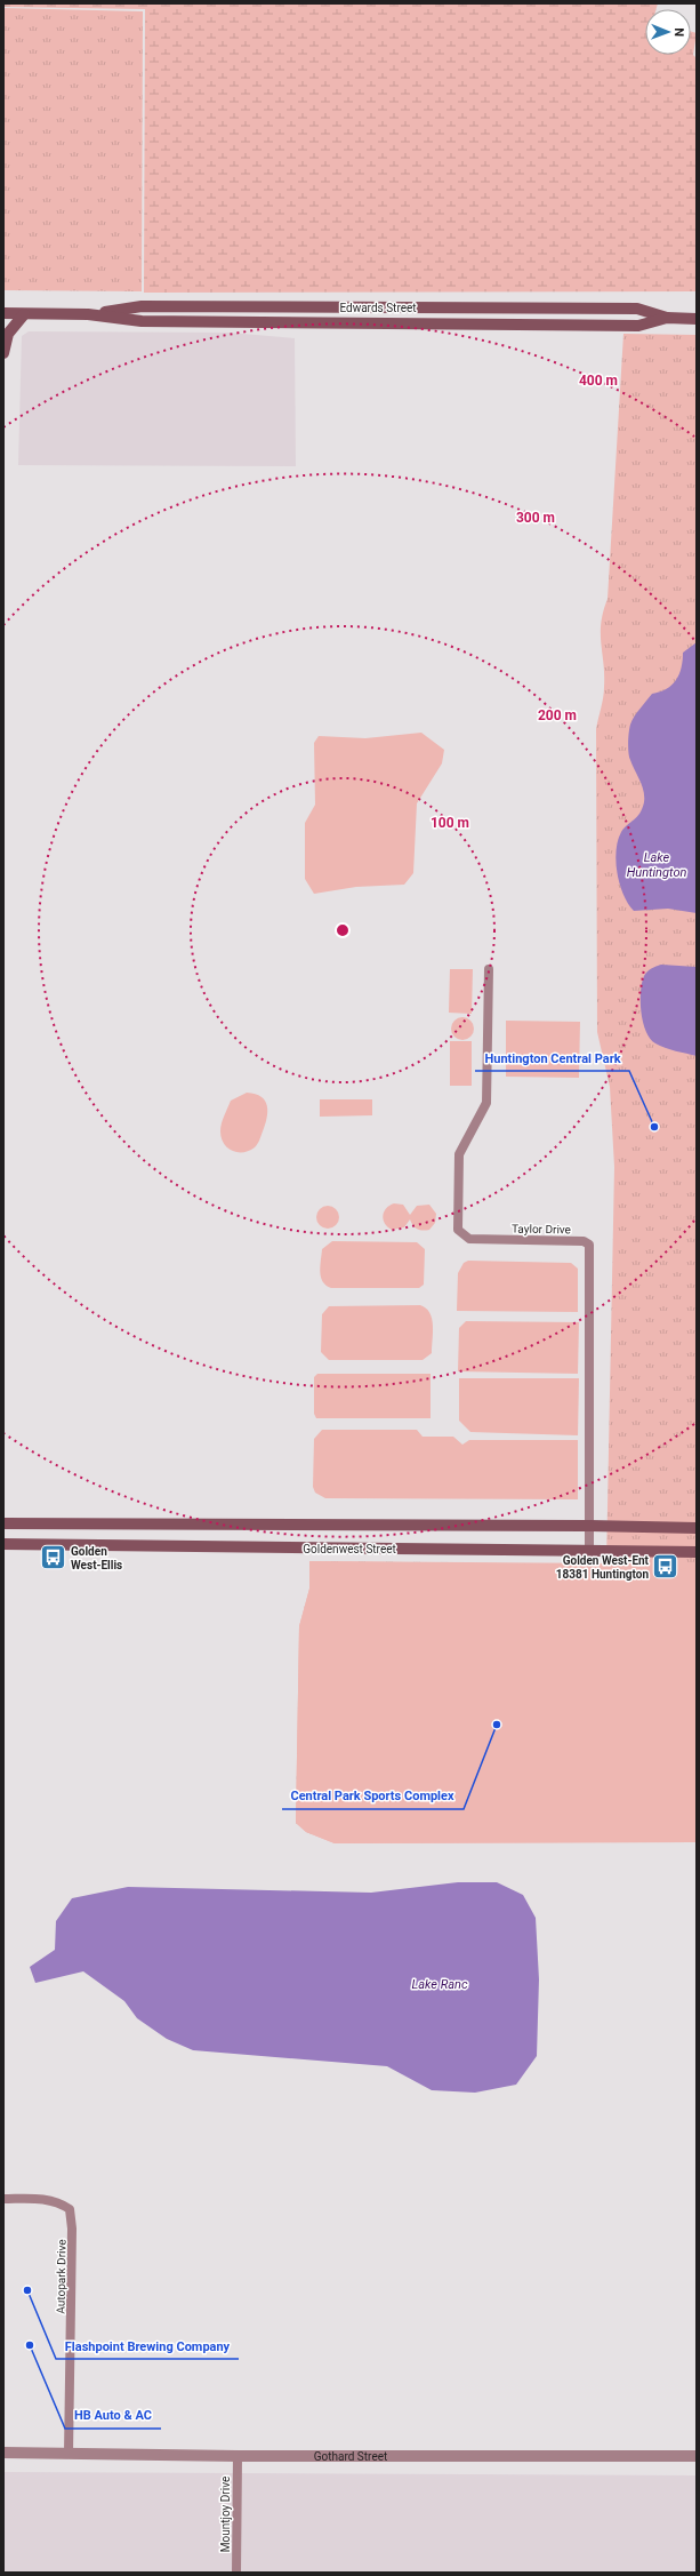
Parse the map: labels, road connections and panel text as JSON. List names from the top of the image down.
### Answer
{
  "streets": {
    "main road": ["Edwards Street", "Goldenwest Street"],
    "street": [
      "Taylor Drive",
      "Autopark Drive",
      "Gothard Street",
      "Mountjoy Drive"
    ]
  },
  "crossings": [
    ["Taylor Drive", "Goldenwest Street"],
    ["Autopark Drive", "Gothard Street"],
    ["Gothard Street", "Mountjoy Drive"]
  ],
  "water": ["Lake Huntington", "Lake Ranc"],
  "places": {
    "other": [
      "Huntington Central Park",
      "Central Park Sports Complex",
      "Flashpoint Brewing Company",
      "HB Auto & AC"
    ],
    "bus stop": ["Golden West-Ellis", "Golden West-Ent 18381 Huntington"]
  },
  "north": "right",
  "rings": [
    "400 m",
    "300 m",
    "200 m",
    "100 m"
  ]
}
